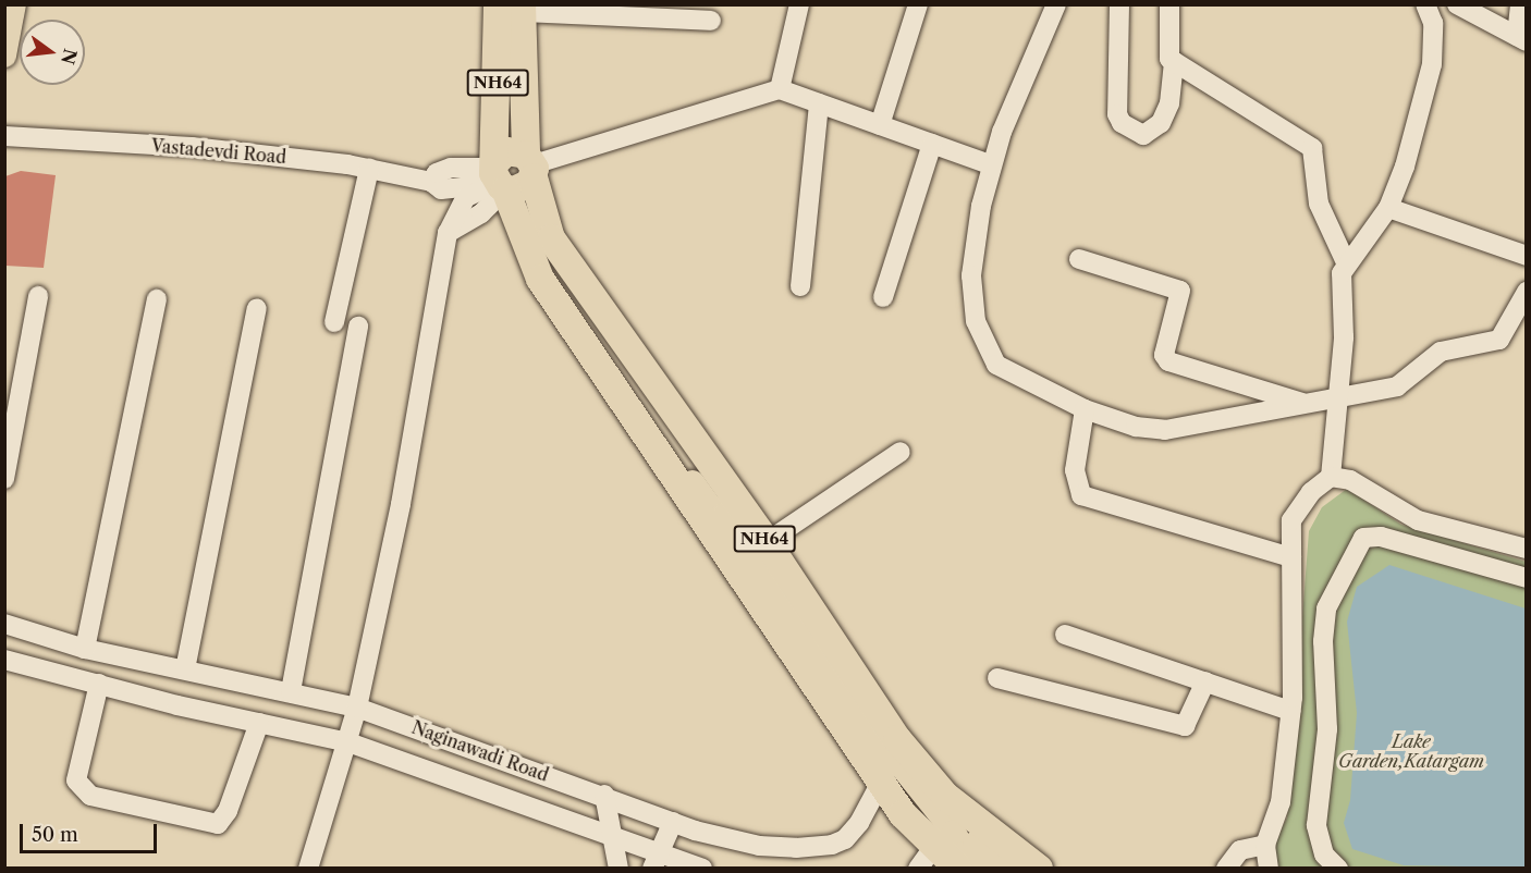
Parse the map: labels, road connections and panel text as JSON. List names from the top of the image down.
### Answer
{
  "streets": {
    "highway": ["NH64"],
    "street": ["Vastadevdi Road", "Naginawadi Road"]
  },
  "crossings": [
    ["NH64", "Vastadevdi Road"],
    ["NH64", "Naginawadi Road"]
  ],
  "parks": ["Lake Garden,Katargam"],
  "scale_bar": "50 m",
  "north": "right"
}
